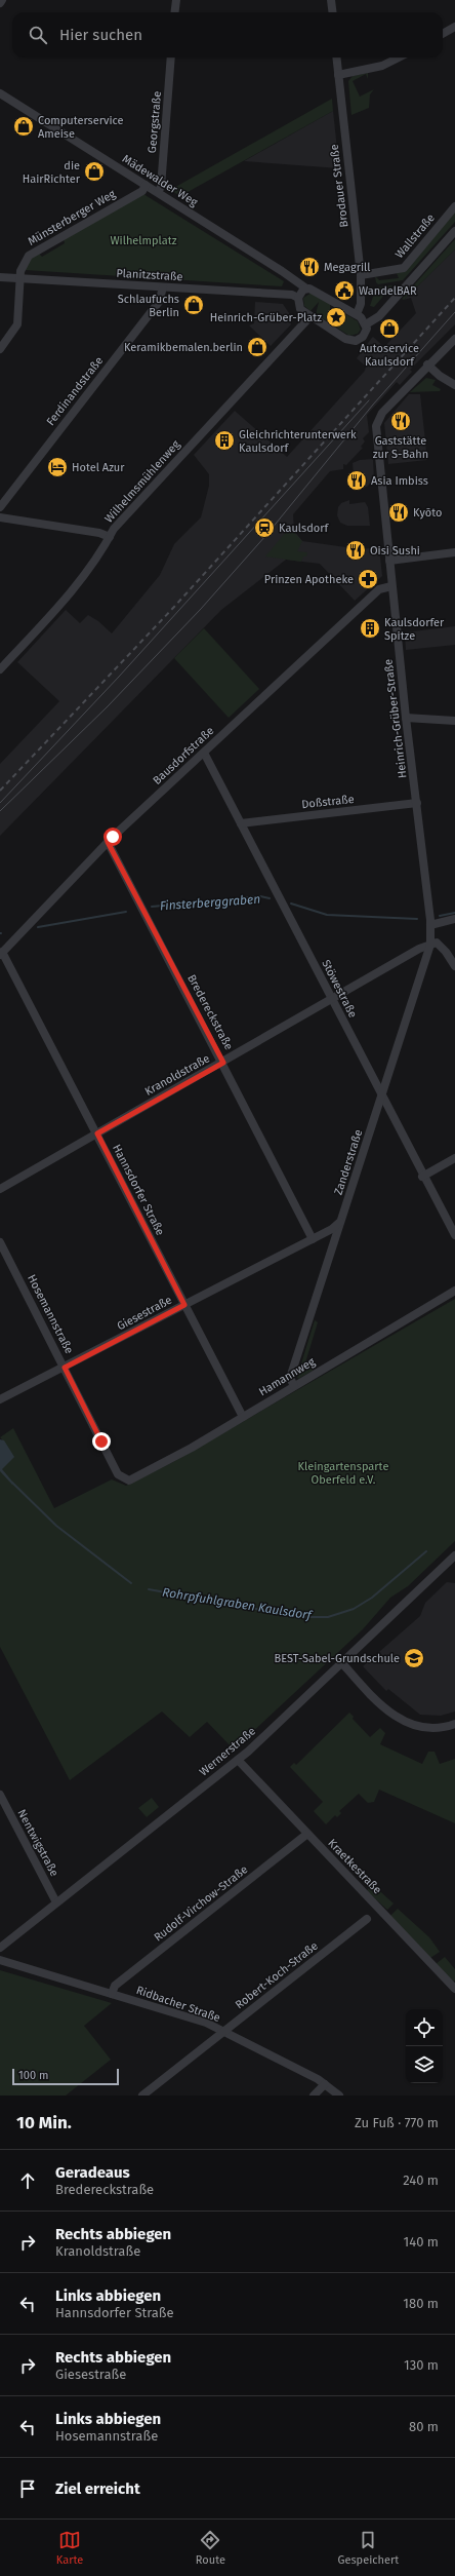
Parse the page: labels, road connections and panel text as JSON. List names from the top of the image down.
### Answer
{
  "streets": {
    "street": [
      "Georgstraße",
      "Mädewalder Weg",
      "Brodauer Straße",
      "Münsterberger Weg",
      "Wallstraße",
      "Planitzstraße",
      "Ferdinandstraße",
      "Wilhelmsmühlenweg",
      "Heinrich-Grüber-Straße",
      "Bausdorfstraße",
      "Doßstraße",
      "Stöwestraße",
      "Bredereckstraße",
      "Kranoldstraße",
      "Zanderstraße",
      "Hannsdorfer Straße",
      "Giesestraße",
      "Hosemannstraße",
      "Hamannweg",
      "Wernerstraße",
      "Nentwigstraße",
      "Kraetkestraße",
      "Rudolf-Virchow-Straße",
      "Robert-Koch-Straße",
      "Ridbacher Straße"
    ]
  },
  "crossings": [
    ["Georgstraße", "Mädewalder Weg"],
    ["Mädewalder Weg", "Münsterberger Weg"],
    ["Brodauer Straße", "Wallstraße"],
    ["Münsterberger Weg", "Planitzstraße"],
    ["Planitzstraße", "Ferdinandstraße"],
    ["Heinrich-Grüber-Straße", "Bausdorfstraße"],
    ["Heinrich-Grüber-Straße", "Doßstraße"],
    ["Heinrich-Grüber-Straße", "Kranoldstraße"],
    ["Heinrich-Grüber-Straße", "Zanderstraße"],
    ["Bausdorfstraße", "Stöwestraße"],
    ["Bausdorfstraße", "Bredereckstraße"],
    ["Bausdorfstraße", "Hannsdorfer Straße"],
    ["Doßstraße", "Stöwestraße"],
    ["Stöwestraße", "Kranoldstraße"],
    ["Stöwestraße", "Zanderstraße"],
    ["Bredereckstraße", "Kranoldstraße"],
    ["Bredereckstraße", "Giesestraße"],
    ["Kranoldstraße", "Zanderstraße"],
    ["Kranoldstraße", "Hannsdorfer Straße"],
    ["Zanderstraße", "Giesestraße"],
    ["Zanderstraße", "Hamannweg"],
    ["Hannsdorfer Straße", "Giesestraße"],
    ["Hannsdorfer Straße", "Hamannweg"],
    ["Giesestraße", "Hosemannstraße"],
    ["Hosemannstraße", "Hamannweg"],
    ["Wernerstraße", "Nentwigstraße"],
    ["Wernerstraße", "Kraetkestraße"],
    ["Kraetkestraße", "Rudolf-Virchow-Straße"],
    ["Rudolf-Virchow-Straße", "Ridbacher Straße"],
    ["Robert-Koch-Straße", "Ridbacher Straße"]
  ],
  "water": ["Finsterberggraben", "Rohrpfuhlgraben Kaulsdorf"],
  "parks": ["Wilhelmplatz", "Kleingartensparte Oberfeld e.V."],
  "places": {
    "shop": [
      "Computerservice Ameise",
      "die HairRichter",
      "Schlaufuchs Berlin",
      "Autoservice Kaulsdorf",
      "Keramikbemalen.berlin"
    ],
    "restaurant": [
      "Megagrill",
      "Gaststätte zur S-Bahn",
      "Asia Imbiss",
      "Kyōto",
      "Oisi Sushi"
    ],
    "public building": ["WandelBAR"],
    "place": ["Heinrich-Grüber-Platz"],
    "building": ["Gleichrichterunterwerk Kaulsdorf", "Kaulsdorfer Spitze"],
    "hotel": ["Hotel Azur"],
    "station": ["Kaulsdorf"],
    "pharmacy": ["Prinzen Apotheke"],
    "school or university": ["BEST-Sabel-Grundschule"]
  },
  "scale_bar": "100 m",
  "page": {
    "search": "Hier suchen",
    "scale": "100 m",
    "heading": ["10 Min.", "Zu Fuß · 770 m"],
    "list": [
      ["Geradeaus", "Bredereckstraße", "240 m"],
      ["Rechts abbiegen", "Kranoldstraße", "140 m"],
      ["Links abbiegen", "Hannsdorfer Straße", "180 m"],
      ["Rechts abbiegen", "Giesestraße", "130 m"],
      ["Links abbiegen", "Hosemannstraße", "80 m"],
      "Ziel erreicht"
    ],
    "nav": ["Karte", "Route", "Gespeichert"]
  }
}
